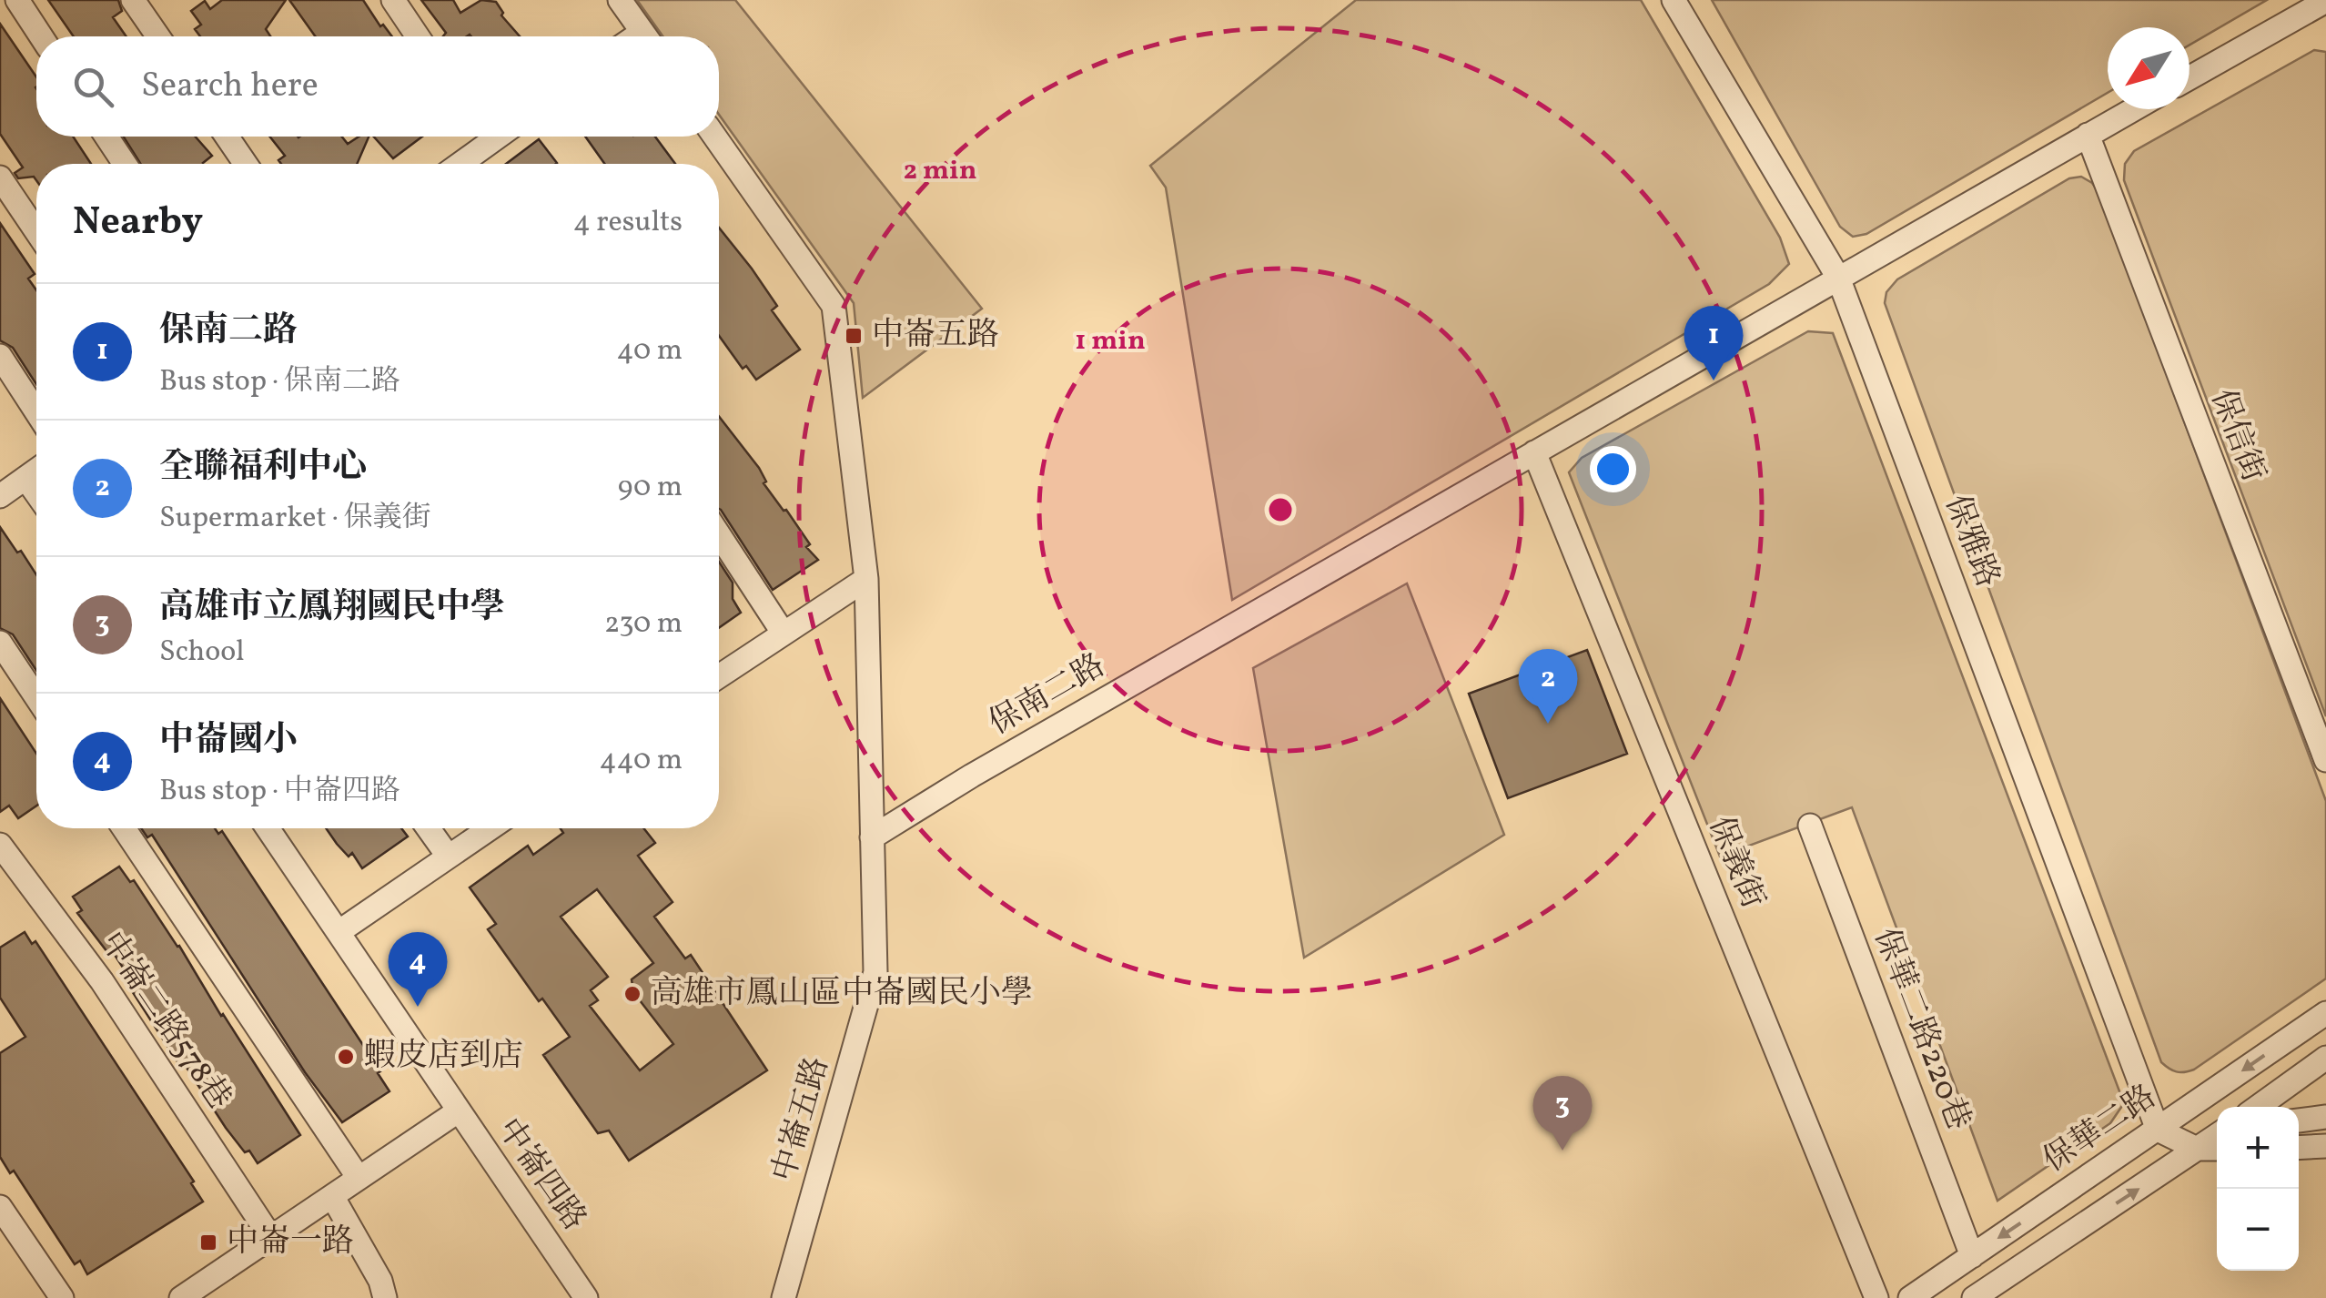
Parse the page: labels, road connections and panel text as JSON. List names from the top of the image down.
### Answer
{
  "streets": {
    "street": [
      "保信街",
      "保雅路",
      "保南二路",
      "保義街",
      "中崙二路578巷",
      "保華二路220巷",
      "中崙五路",
      "保華二路",
      "中崙四路"
    ]
  },
  "crossings": [
    ["保信街", "保南二路"],
    ["保雅路", "保南二路"],
    ["保雅路", "保華二路"],
    ["保南二路", "保義街"],
    ["保南二路", "中崙五路"],
    ["保華二路220巷", "保華二路"]
  ],
  "places": {
    "transit": ["中崙五路", "中崙一路"],
    "other": ["高雄市鳳山區中崙國民小學", "蝦皮店到店"]
  },
  "north": "bottom left",
  "page": {
    "search": "Search here",
    "heading": ["Nearby", "4 results"],
    "list": [
      {
        "mark": "1",
        "name": "保南二路",
        "note": "Bus stop · 保南二路",
        "value": "40 m"
      },
      {
        "mark": "2",
        "name": "全聯福利中心",
        "note": "Supermarket · 保義街",
        "value": "90 m"
      },
      {
        "mark": "3",
        "name": "高雄市立鳳翔國民中學",
        "note": "School",
        "value": "230 m"
      },
      {
        "mark": "4",
        "name": "中崙國小",
        "note": "Bus stop · 中崙四路",
        "value": "440 m"
      }
    ],
    "pins": [
      "1",
      "2",
      "4",
      "3"
    ],
    "map_buttons": ["+", "−"]
  },
  "rings": ["2 min", "1 min"]
}
